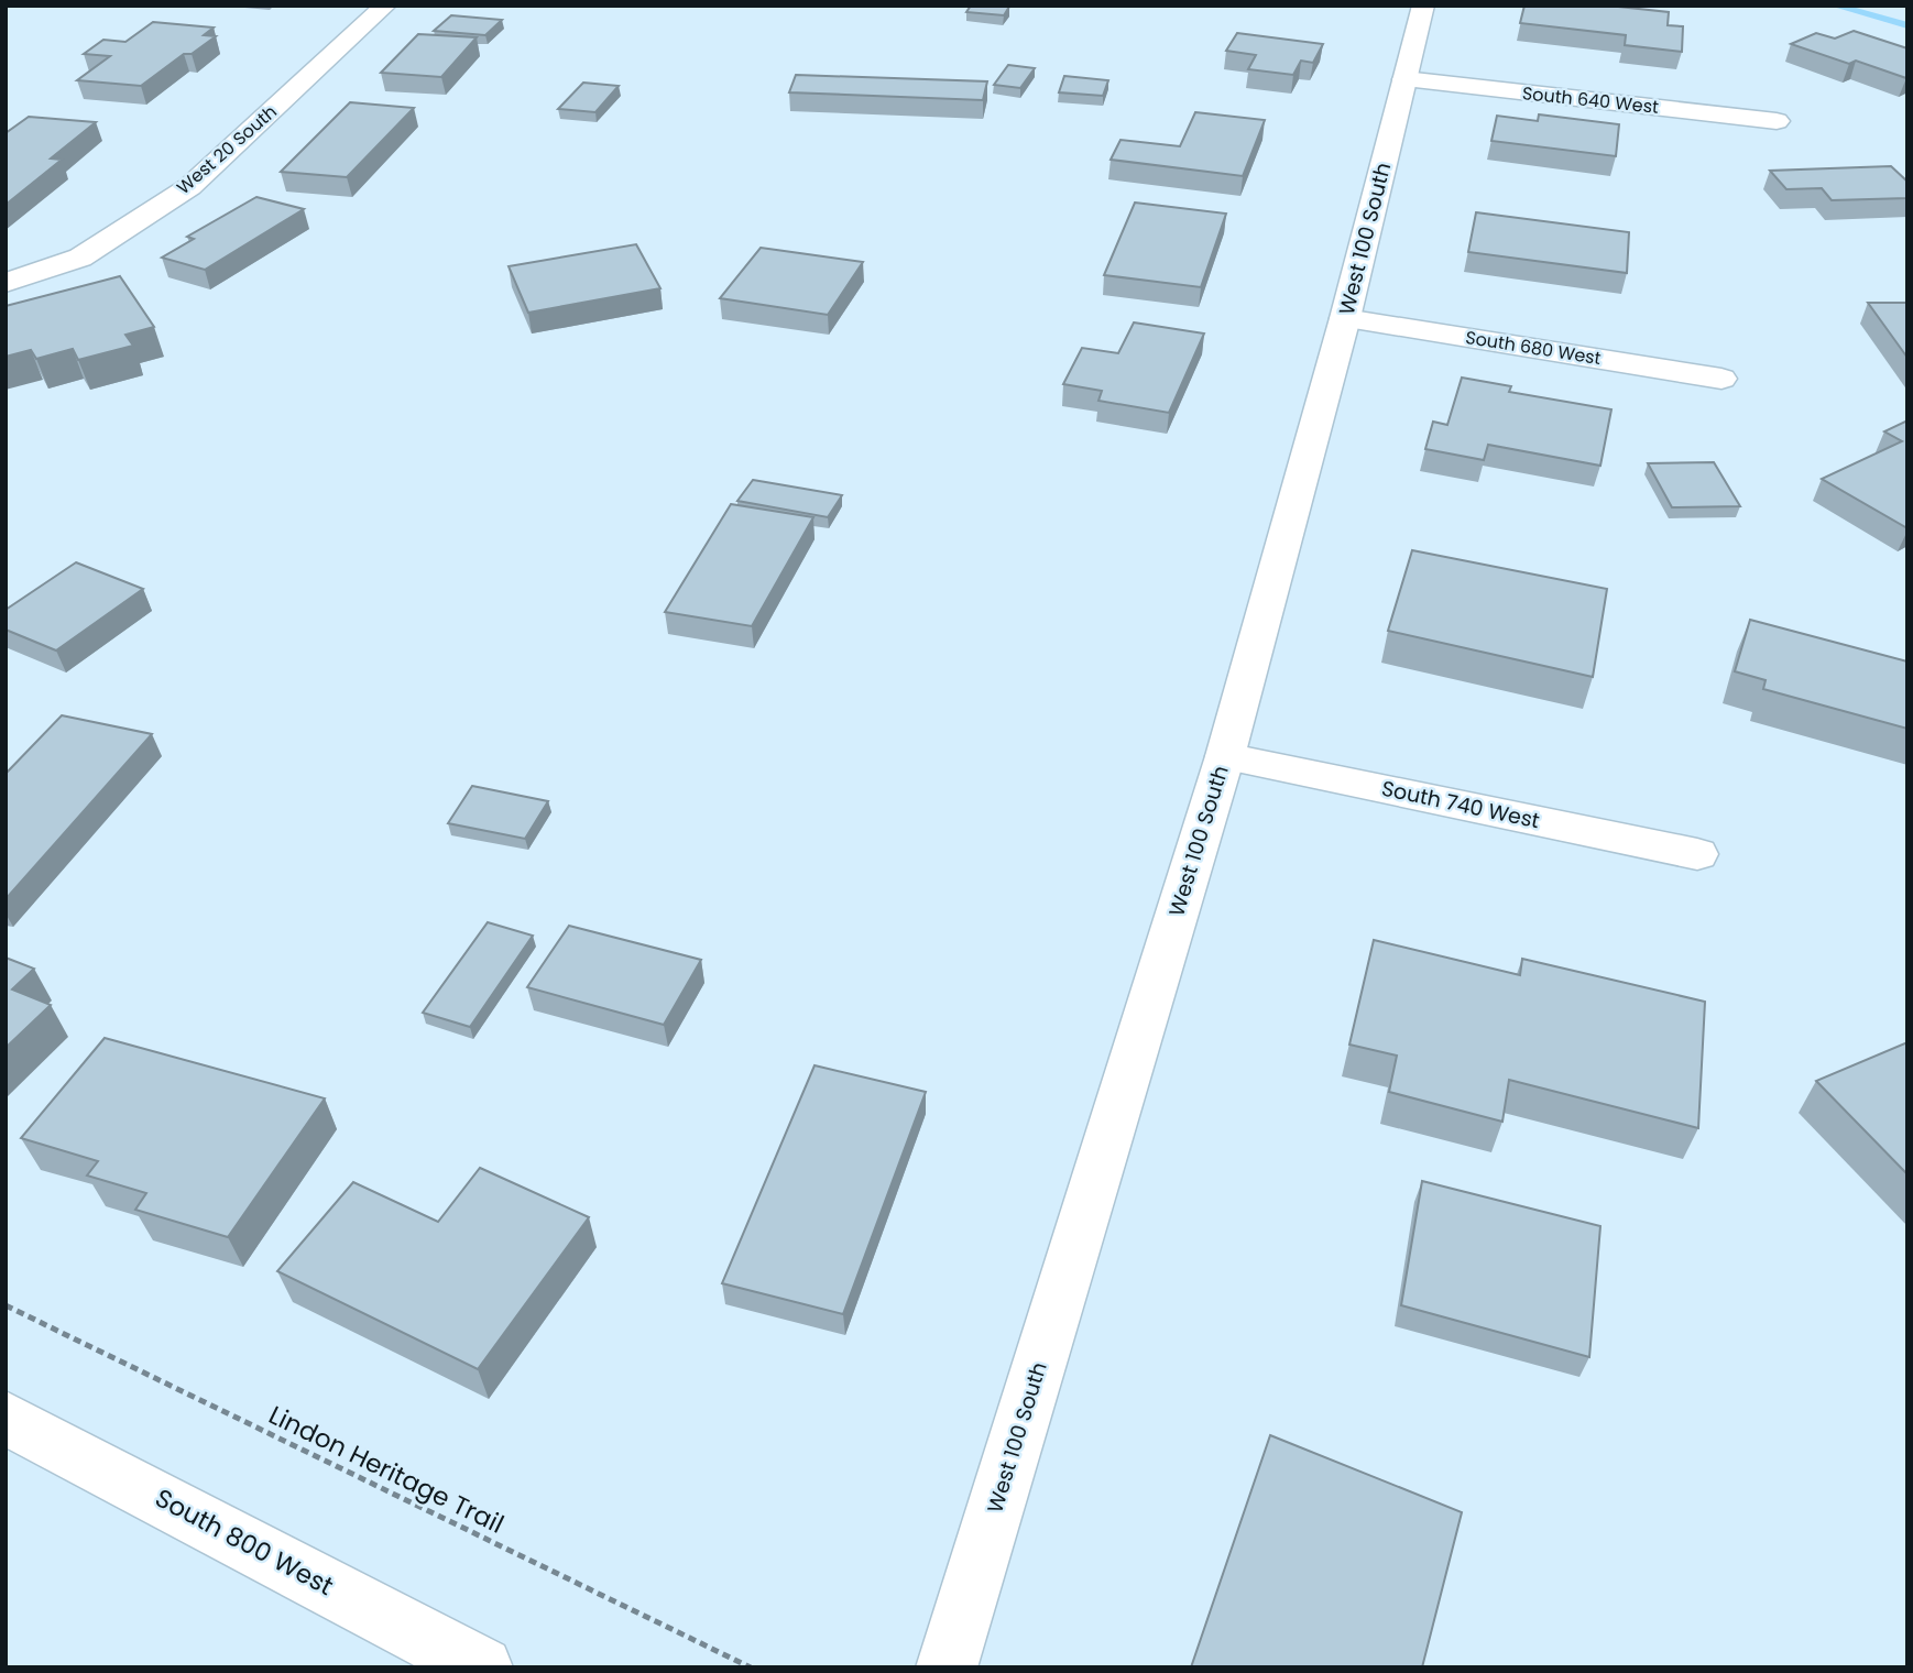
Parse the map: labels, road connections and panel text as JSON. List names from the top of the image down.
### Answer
{
  "streets": {
    "street": [
      "South 640 West",
      "West 20 South",
      "West 100 South",
      "South 680 West",
      "South 740 West",
      "South 800 West"
    ],
    "path": ["Lindon Heritage Trail"]
  },
  "crossings": [
    ["South 640 West", "West 100 South"],
    ["West 100 South", "South 680 West"],
    ["West 100 South", "South 740 West"]
  ]
}
